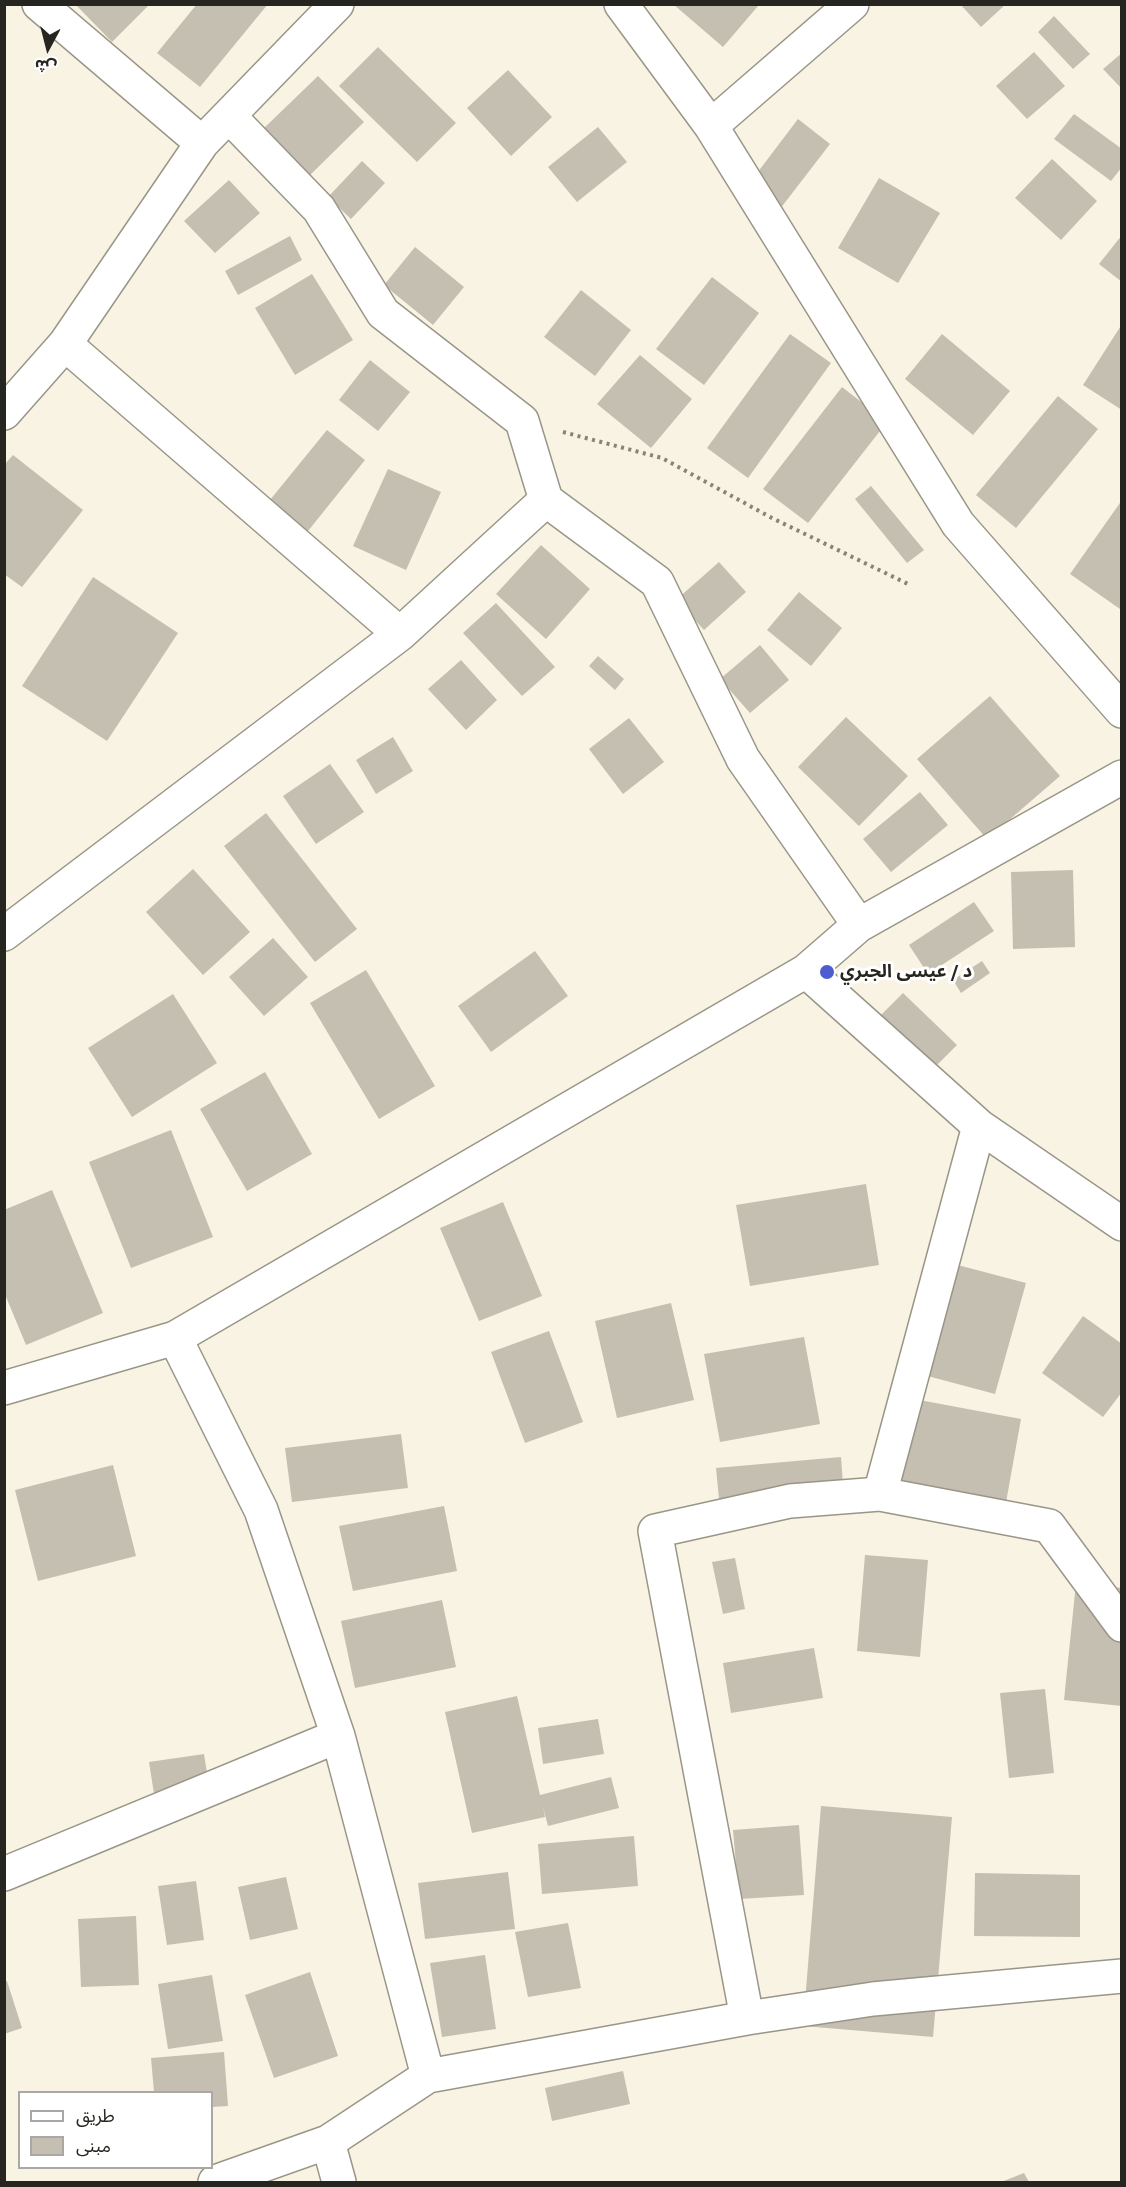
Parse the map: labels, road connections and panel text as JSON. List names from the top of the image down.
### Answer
{
  "places": ["د / عيسى الجبري"],
  "legend": ["طريق", "مبنى"],
  "north": "bottom"
}
